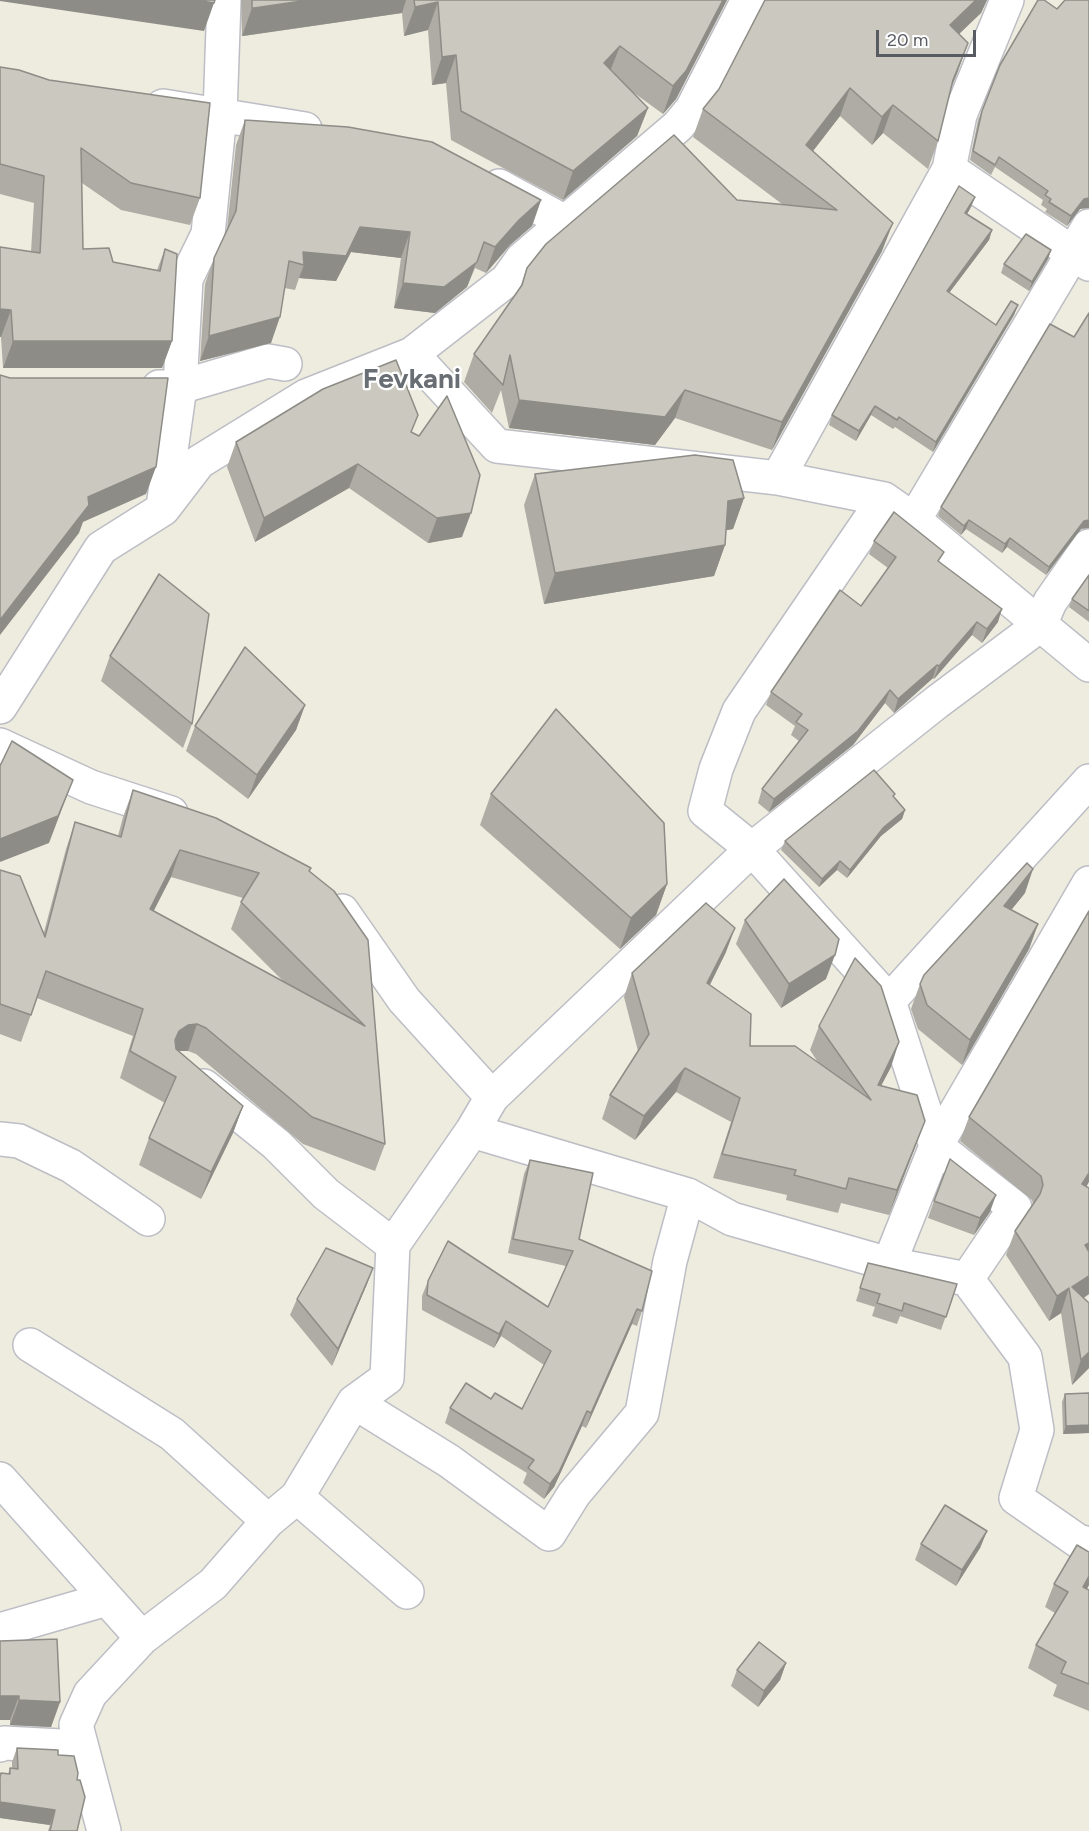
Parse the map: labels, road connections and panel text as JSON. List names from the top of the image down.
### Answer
{
  "districts": ["Fevkani"],
  "scale_bar": "20 m"
}
